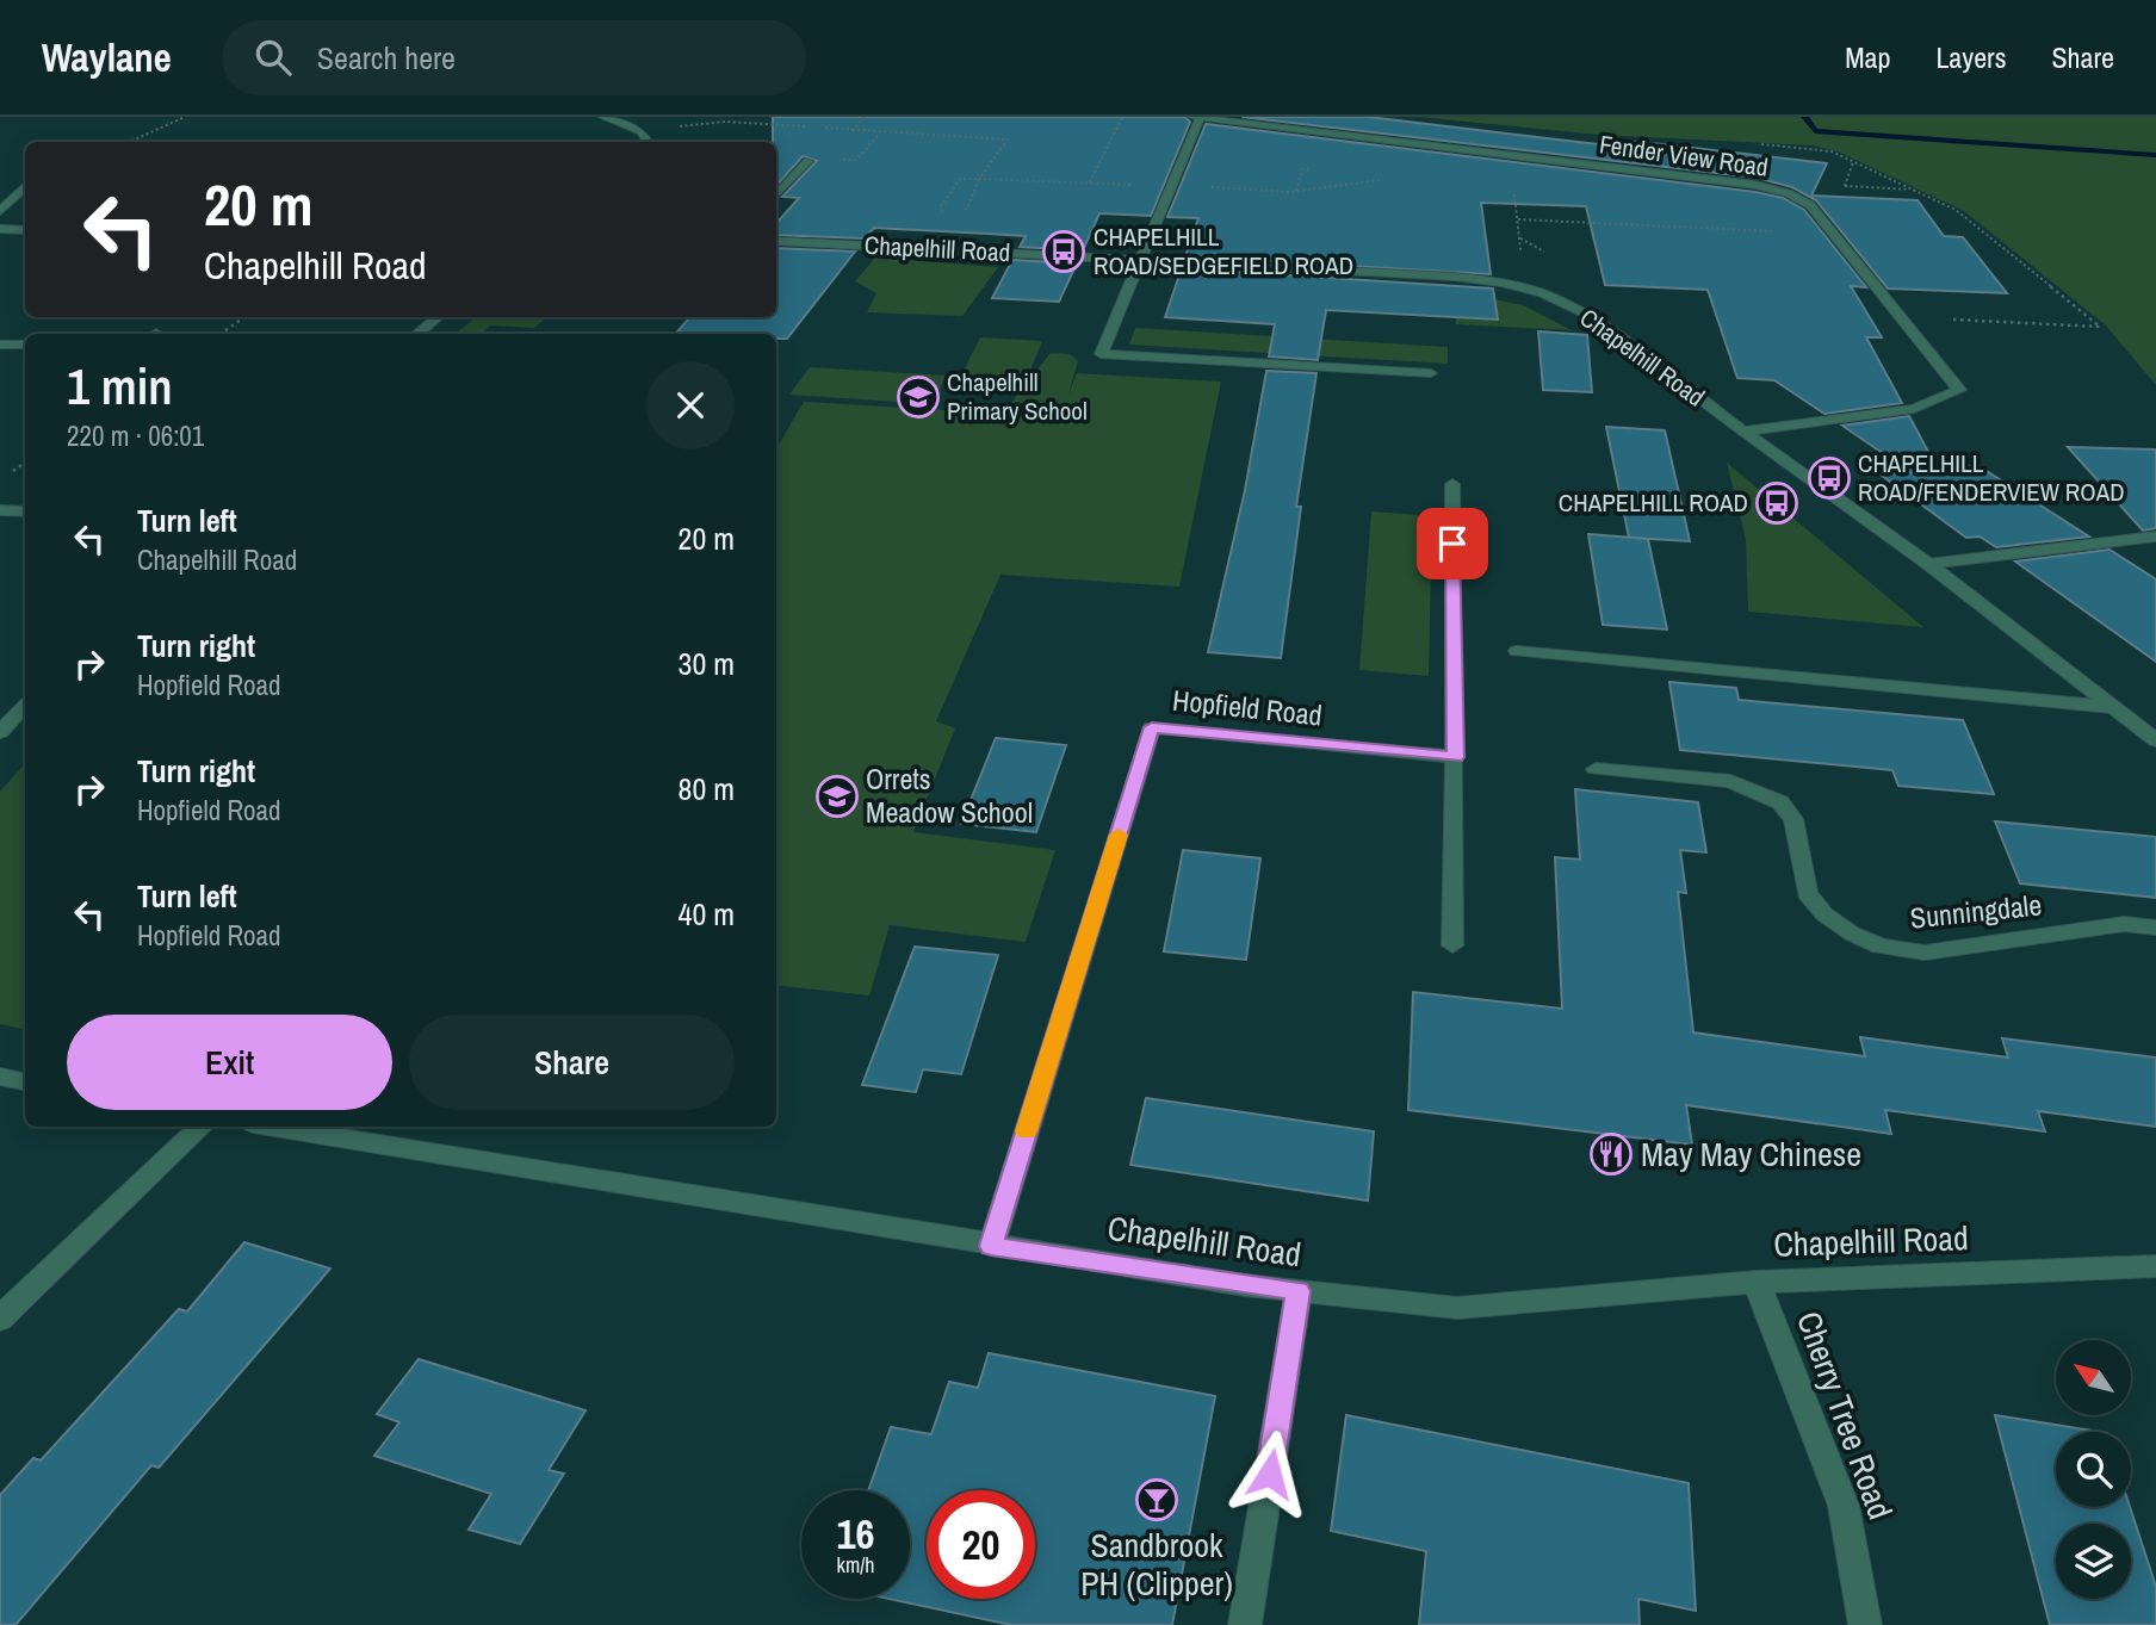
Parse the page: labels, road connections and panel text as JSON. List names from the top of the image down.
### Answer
{
  "streets": {
    "street": [
      "Fender View Road",
      "Chapelhill Road",
      "Hopfield Road",
      "Sunningdale",
      "Cherry Tree Road"
    ]
  },
  "crossings": [
    ["Fender View Road", "Chapelhill Road"],
    ["Chapelhill Road", "Hopfield Road"],
    ["Chapelhill Road", "Cherry Tree Road"]
  ],
  "places": {
    "bus stop": ["CHAPELHILL ROAD/SEDGEFIELD ROAD", "CHAPELHILL ROAD/FENDERVIEW ROAD", "CHAPELHILL ROAD"],
    "school or university": ["Chapelhill Primary School", "Orrets Meadow School"],
    "restaurant": ["May May Chinese"],
    "bar": ["Sandbrook PH (Clipper)"]
  },
  "north": "top left",
  "page": {
    "header": "Waylane",
    "search": "Search here",
    "nav": ["Map", "Layers", "Share"],
    "turn": ["20 m", "Chapelhill Road"],
    "heading": ["1 min", "220 m · 06:01"],
    "list": [
      {
        "name": "Turn left",
        "note": "Chapelhill Road",
        "value": "20 m"
      },
      {
        "name": "Turn right",
        "note": "Hopfield Road",
        "value": "30 m"
      },
      {
        "name": "Turn right",
        "note": "Hopfield Road",
        "value": "80 m"
      },
      {
        "name": "Turn left",
        "note": "Hopfield Road",
        "value": "40 m"
      }
    ],
    "buttons": ["Exit", "Share"],
    "speed": "16 km/h",
    "limit": "20"
  }
}
